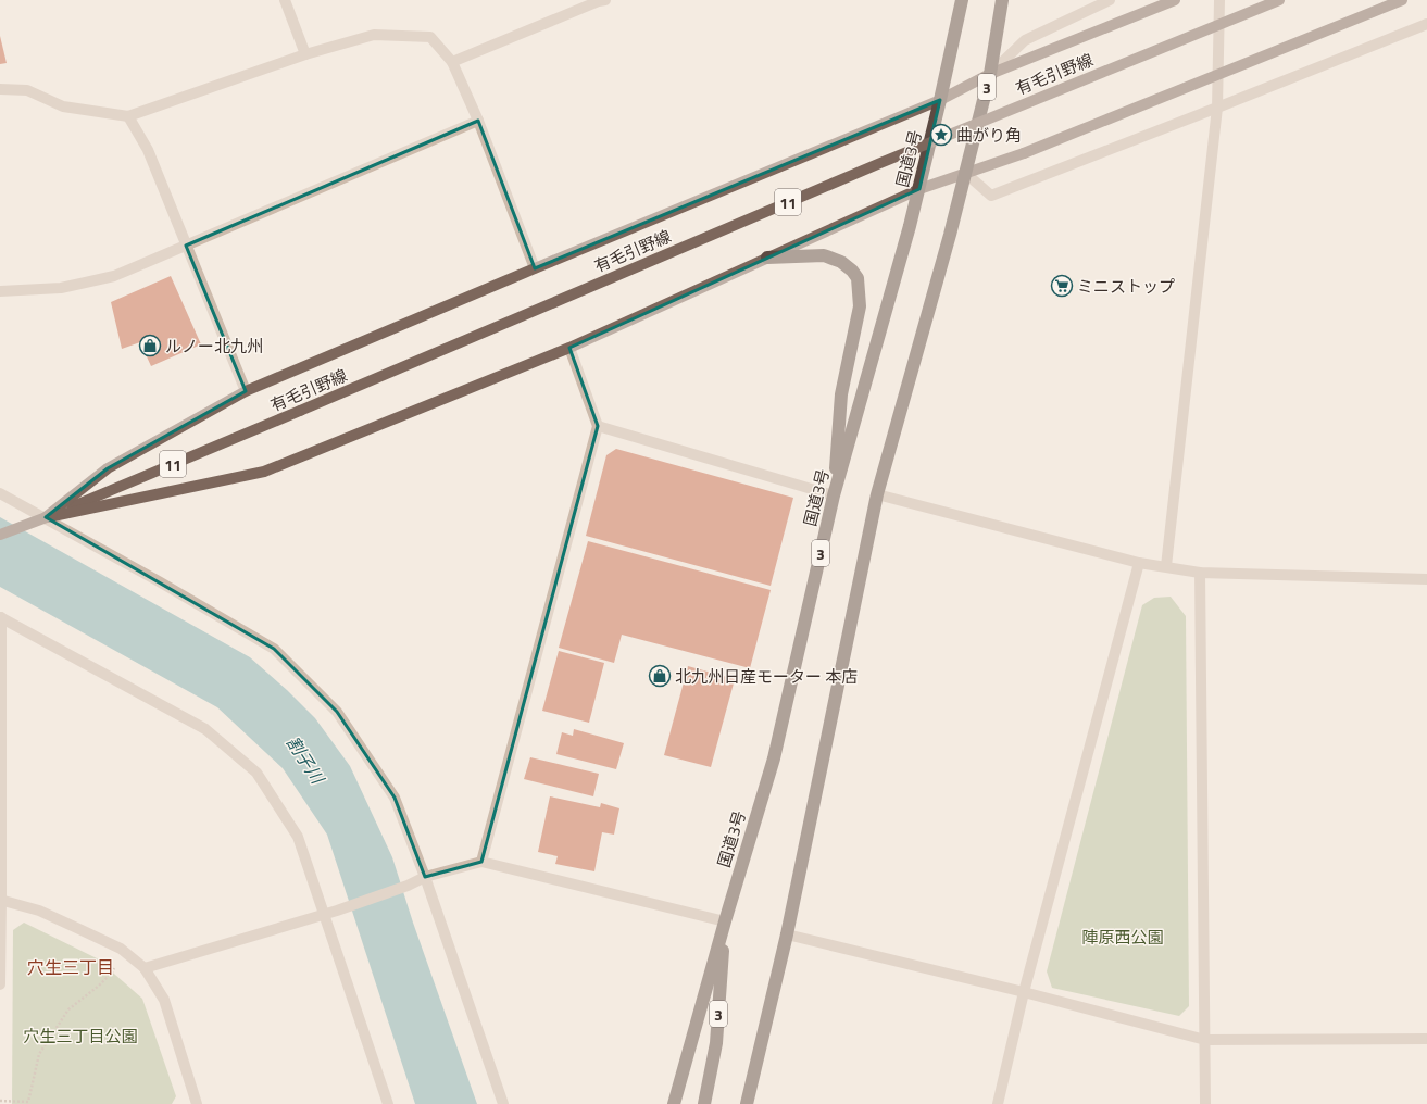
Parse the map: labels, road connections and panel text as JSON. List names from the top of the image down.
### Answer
{
  "streets": {
    "highway": ["3", "国道3号"],
    "main road": ["有毛引野線", "11"]
  },
  "crossings": [
    ["3", "国道3号"]
  ],
  "districts": ["穴生三丁目"],
  "water": ["割子川"],
  "parks": ["陣原西公園", "穴生三丁目公園"],
  "places": {
    "place": ["曲がり角"],
    "supermarket": ["ミニストップ"],
    "shop": ["ルノー北九州", "北九州日産モーター 本店"]
  }
}
